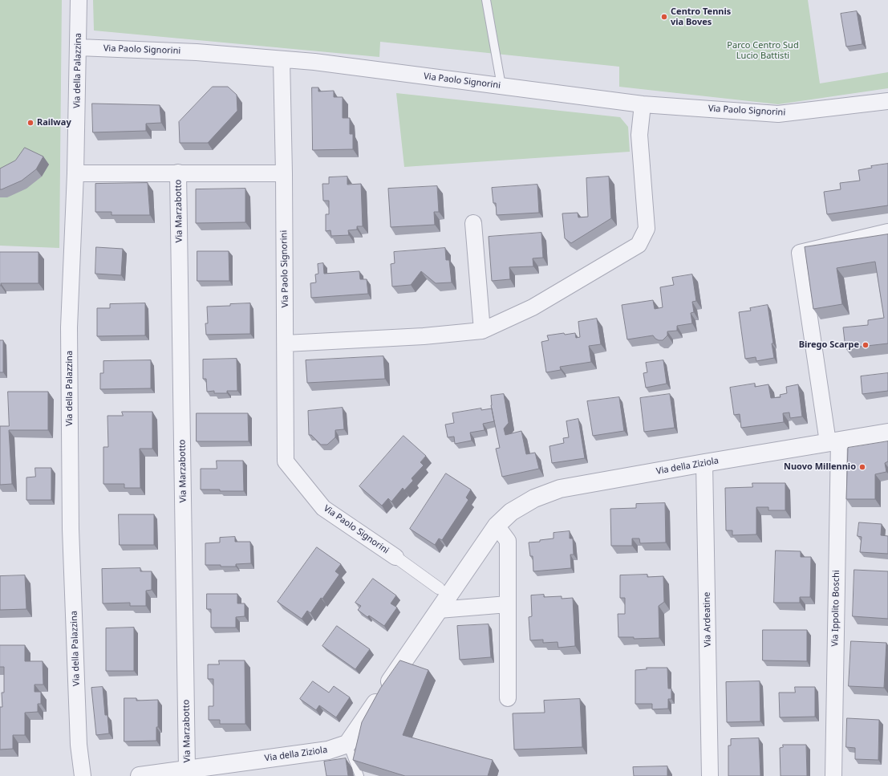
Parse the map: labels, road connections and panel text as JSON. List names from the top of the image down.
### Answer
{
  "streets": {
    "street": [
      "Via Paolo Signorini",
      "Via della Palazzina",
      "Via Marzabotto",
      "Via della Ziziola",
      "Via Ippolito Boschi",
      "Via Ardeatine"
    ]
  },
  "crossings": [
    ["Via Paolo Signorini", "Via della Palazzina"],
    ["Via Paolo Signorini", "Via Marzabotto"],
    ["Via della Palazzina", "Via Marzabotto"],
    ["Via Marzabotto", "Via della Ziziola"],
    ["Via della Ziziola", "Via Ippolito Boschi"],
    ["Via della Ziziola", "Via Ardeatine"]
  ],
  "parks": ["Parco Centro Sud Lucio Battisti"],
  "places": [
    "Centro Tennis via Boves",
    "Railway",
    "Birego Scarpe",
    "Nuovo Millennio"
  ]
}
